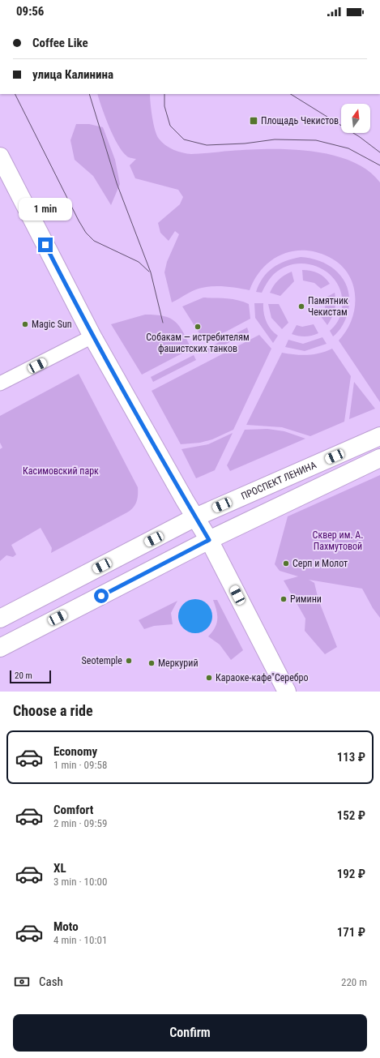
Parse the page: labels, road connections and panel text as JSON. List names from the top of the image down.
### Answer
{
  "streets": {
    "main road": ["ПРОСПЕКТ ЛЕНИНА"]
  },
  "parks": ["Касимовский парк", "Сквер им. А. Пахмутовой"],
  "places": {
    "transit": ["Площадь Чекистов"],
    "other": [
      "Памятник Чекистам",
      "Magic Sun",
      "Собакам — истребителям фашистских танков",
      "Серп и Молот",
      "Римини",
      "Seotemple",
      "Меркурий",
      "Караоке-кафе\"Серебро"
    ]
  },
  "scale_bar": "20 m",
  "north": "top",
  "page": {
    "status": "09:56",
    "banner": ["Coffee Like", "улица Калинина"],
    "bubble": "1 min",
    "scale": "20 m",
    "heading": "Choose a ride",
    "list": [
      {
        "name": "Economy",
        "note": "1 min · 09:58",
        "value": "113 ₽"
      },
      {
        "name": "Comfort",
        "note": "2 min · 09:59",
        "value": "152 ₽"
      },
      {
        "name": "XL",
        "note": "3 min · 10:00",
        "value": "192 ₽"
      },
      {
        "name": "Moto",
        "note": "4 min · 10:01",
        "value": "171 ₽"
      }
    ],
    "pay": ["Cash", "220 m"],
    "buttons": "Confirm"
  }
}
